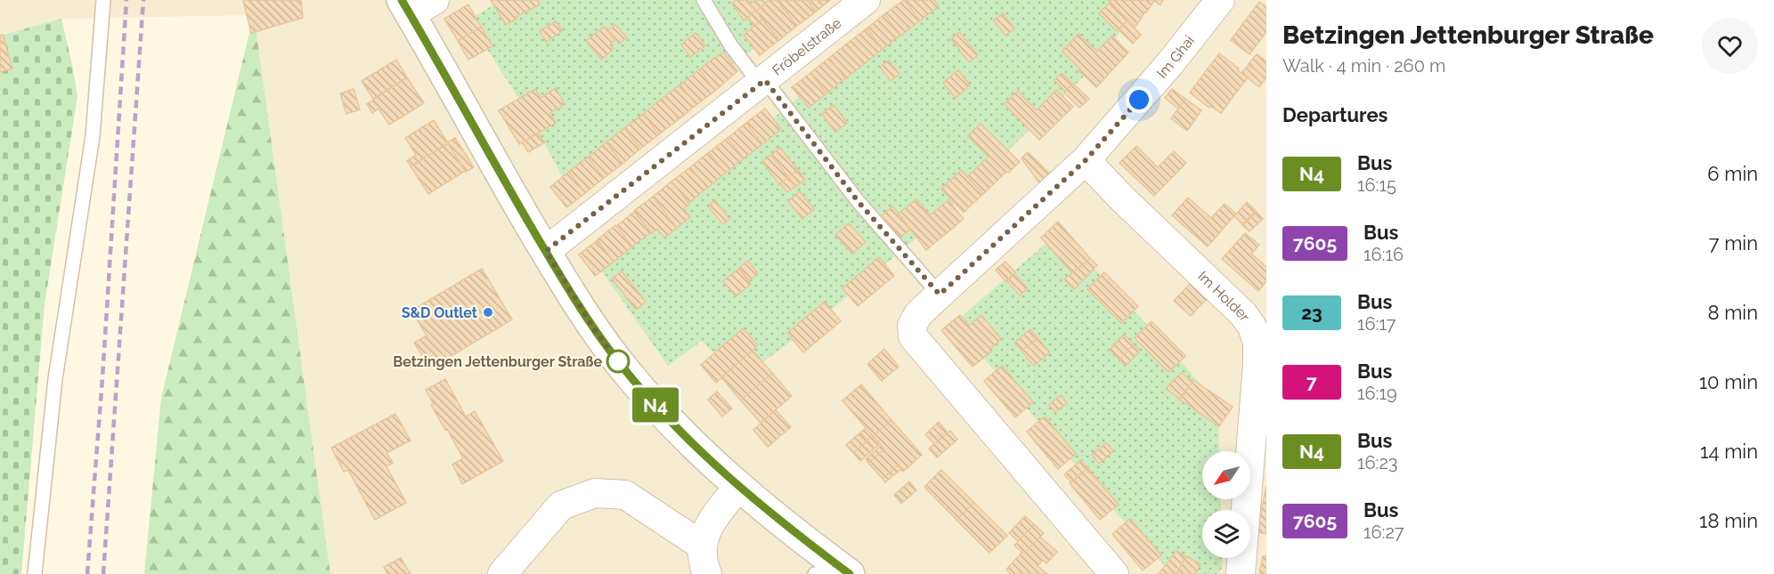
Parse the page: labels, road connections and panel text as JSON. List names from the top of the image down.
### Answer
{
  "streets": {
    "street": ["Fröbelstraße", "Im Ghai", "Im Holder"]
  },
  "crossings": [
    ["Im Ghai", "Im Holder"]
  ],
  "places": ["S&D Outlet", "Betzingen Jettenburger Straße"],
  "lines": ["bus line N4"],
  "north": "bottom left",
  "page": {
    "on_map": "N4",
    "heading": [
      ["Betzingen Jettenburger Straße", "Walk · 4 min · 260 m"],
      "Departures"
    ],
    "list": [
      {
        "mark": "N4",
        "name": "Bus",
        "note": "16:15",
        "value": "6 min"
      },
      {
        "mark": "7605",
        "name": "Bus",
        "note": "16:16",
        "value": "7 min"
      },
      {
        "mark": "23",
        "name": "Bus",
        "note": "16:17",
        "value": "8 min"
      },
      {
        "mark": "7",
        "name": "Bus",
        "note": "16:19",
        "value": "10 min"
      },
      {
        "mark": "N4",
        "name": "Bus",
        "note": "16:23",
        "value": "14 min"
      },
      {
        "mark": "7605",
        "name": "Bus",
        "note": "16:27",
        "value": "18 min"
      }
    ]
  }
}
